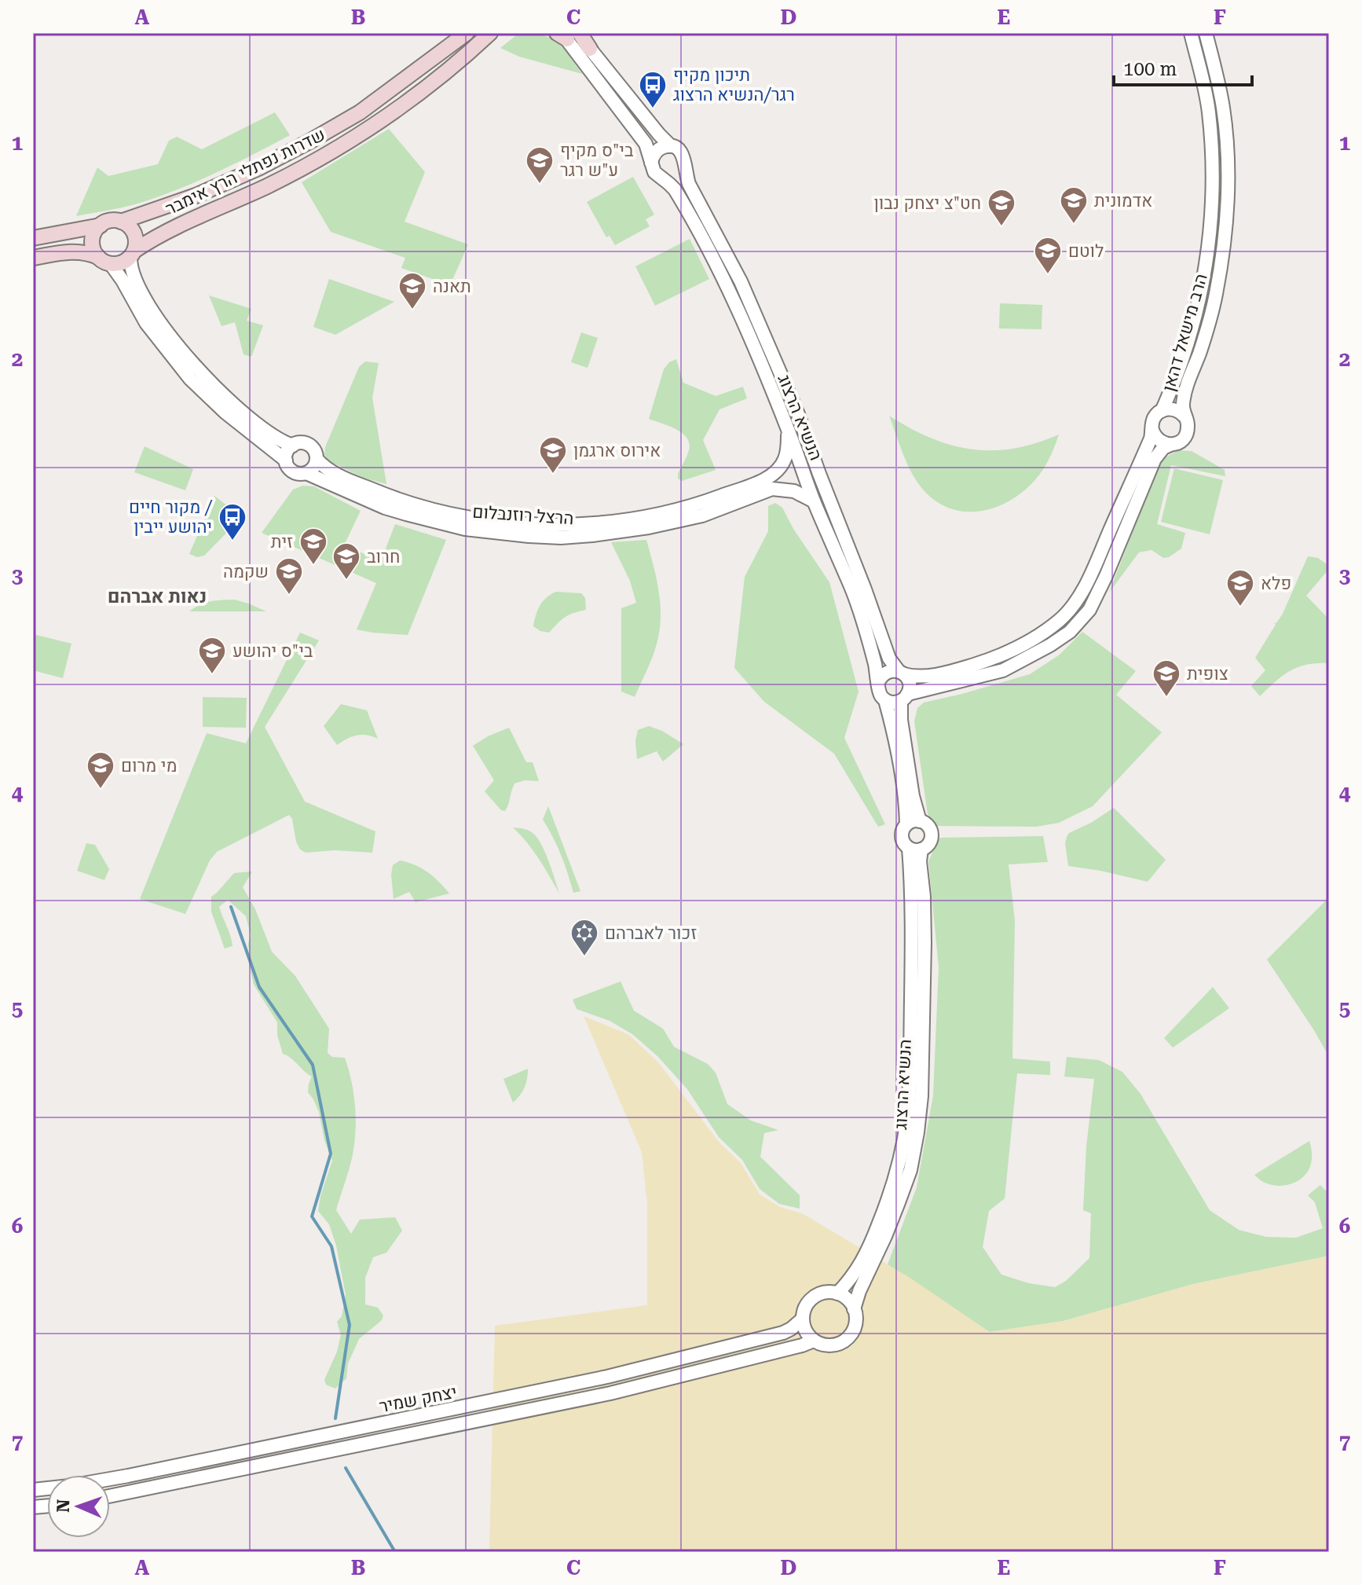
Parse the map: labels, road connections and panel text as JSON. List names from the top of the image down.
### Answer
{
  "streets": {
    "main road": ["שדרות נפתלי הרץ אימבר"],
    "street": [
      "הרב מישאל דהאן",
      "הנשיא הרצוג",
      "הרצל רוזנבלום",
      "יצחק שמיר"
    ]
  },
  "crossings": [
    ["הנשיא הרצוג", "הרצל רוזנבלום"],
    ["הנשיא הרצוג", "יצחק שמיר"]
  ],
  "districts": ["נאות אברהם"],
  "places": {
    "bus stop": ["תיכון מקיף רגר/הנשיא הרצוג", "מקור חיים / יהושע ייבין"],
    "school or university": [
      "בי\"ס מקיף ע\"ש רגר",
      "אדמונית",
      "חט\"צ יצחק נבון",
      "לוטם",
      "תאנה",
      "אירוס ארגמן",
      "זית",
      "חרוב",
      "שקמה",
      "פלא",
      "בי\"ס יהושע",
      "צופית",
      "מי מרום"
    ],
    "synagogue": ["זכור לאברהם"]
  },
  "scale_bar": "100 m",
  "north": "left",
  "grid": {
    "columns": [
      "A",
      "B",
      "C",
      "D",
      "E",
      "F"
    ],
    "rows": [
      "1",
      "2",
      "3",
      "4",
      "5",
      "6",
      "7"
    ]
  }
}
